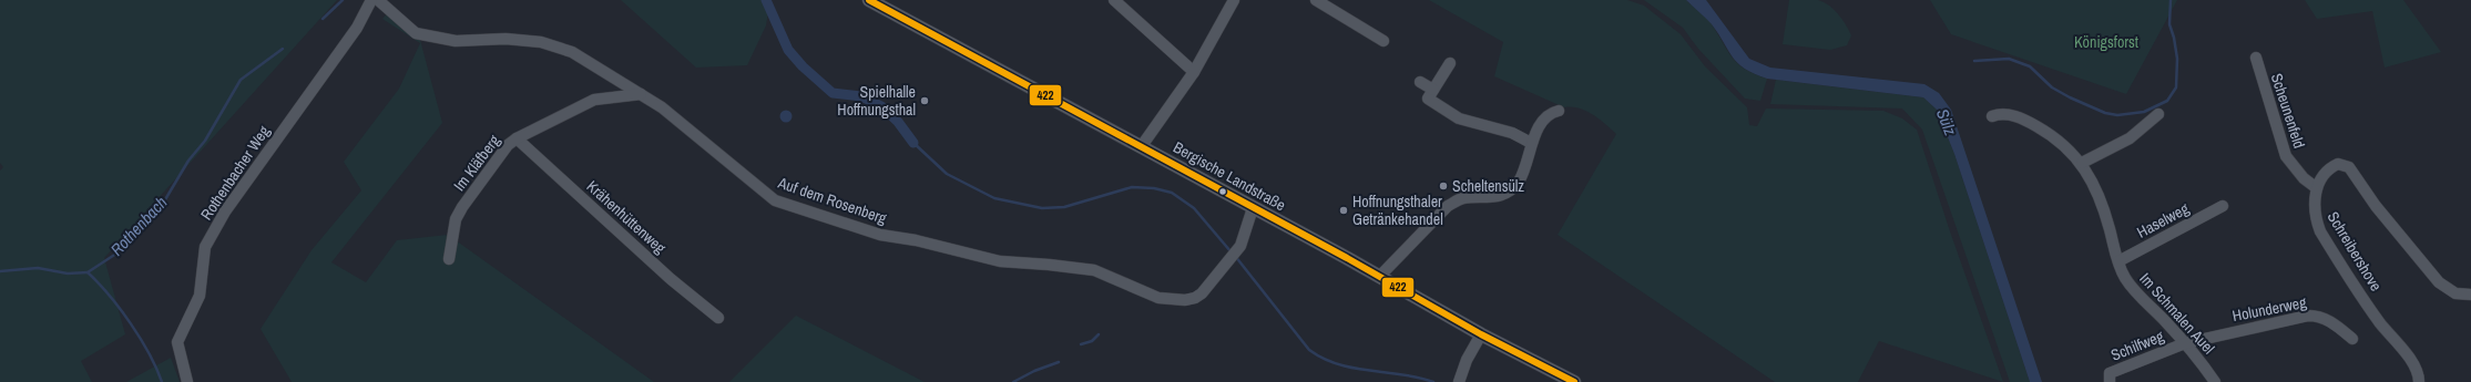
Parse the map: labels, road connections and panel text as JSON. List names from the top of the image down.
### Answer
{
  "streets": {
    "main road": ["Bergische Landstraße"],
    "street": [
      "Scheunenfeld",
      "Im Kläfberg",
      "Rothenbacher Weg",
      "Auf dem Rosenberg",
      "Krähenhüttenweg",
      "Haselweg",
      "Schreibershove",
      "Holunderweg",
      "Im Schmalen Auel",
      "Schilfweg"
    ]
  },
  "crossings": [
    ["Scheunenfeld", "Schreibershove"],
    ["Im Kläfberg", "Auf dem Rosenberg"],
    ["Im Kläfberg", "Krähenhüttenweg"],
    ["Bergische Landstraße", "Auf dem Rosenberg"],
    ["Haselweg", "Im Schmalen Auel"],
    ["Holunderweg", "Im Schmalen Auel"],
    ["Holunderweg", "Schilfweg"],
    ["Im Schmalen Auel", "Schilfweg"]
  ],
  "water": ["Sülz", "Rothenbach"],
  "parks": ["Königsforst"],
  "places": ["Spielhalle Hoffnungsthal", "Scheltensülz", "Hoffnungsthaler Getränkehandel"],
  "lines": ["transit line 422"]
}
